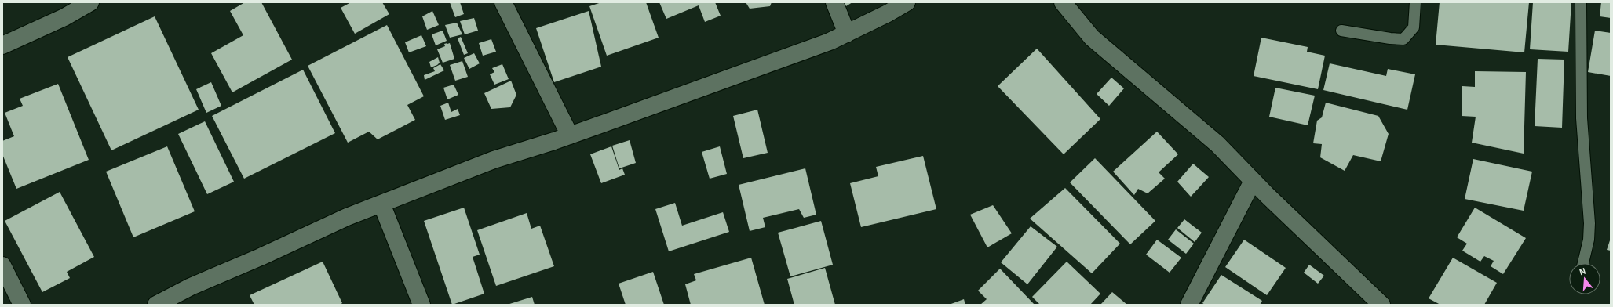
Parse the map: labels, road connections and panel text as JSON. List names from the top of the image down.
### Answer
{
  "north": "top"
}
